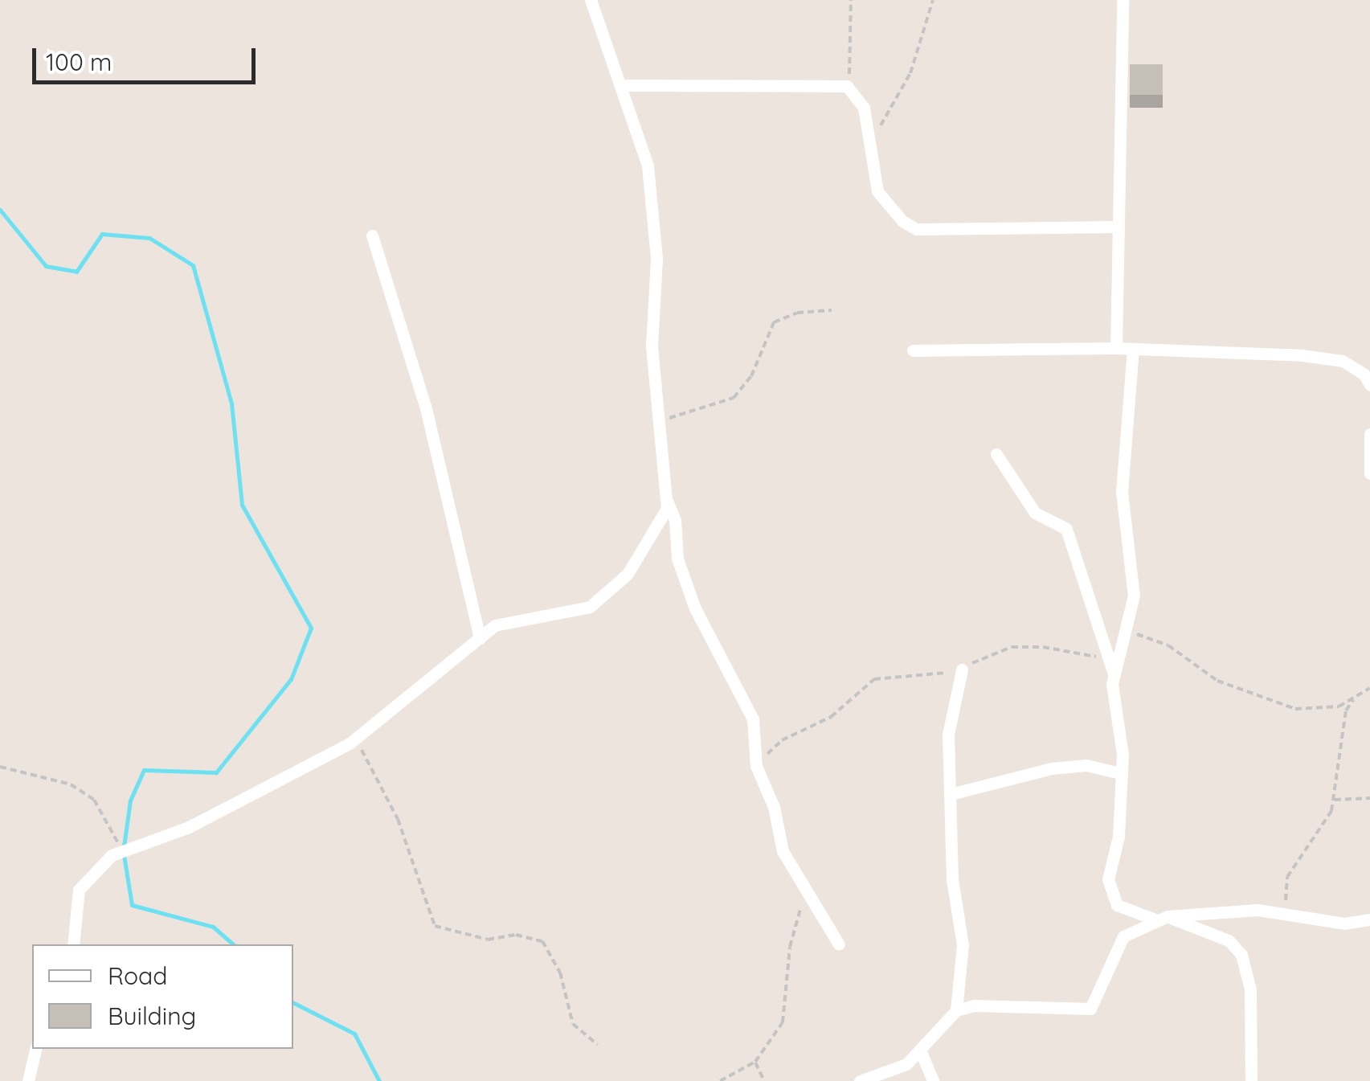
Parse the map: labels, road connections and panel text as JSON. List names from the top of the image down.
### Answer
{
  "legend": ["Road", "Building"],
  "scale_bar": "100 m"
}
